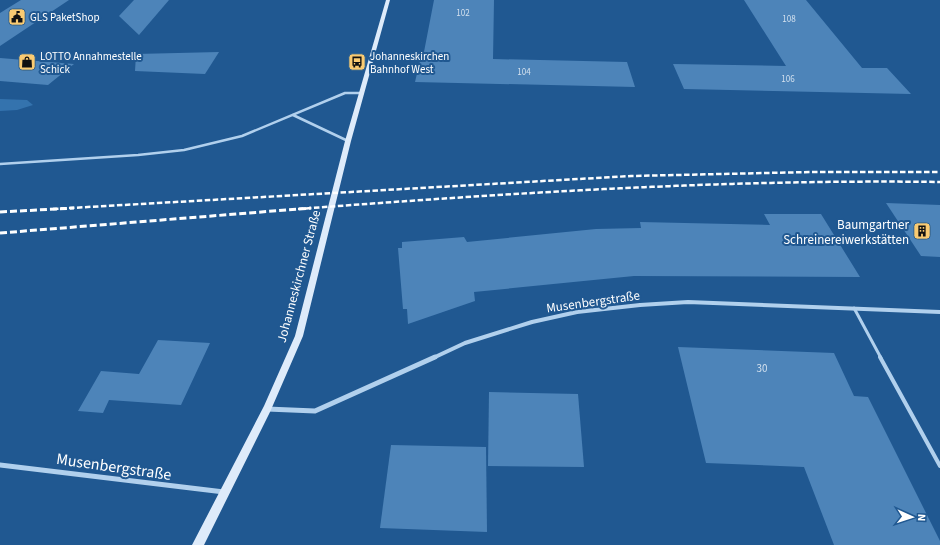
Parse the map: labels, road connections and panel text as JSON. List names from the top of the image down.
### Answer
{
  "streets": {
    "street": ["Johanneskirchner Straße", "Musenbergstraße"]
  },
  "crossings": [
    ["Johanneskirchner Straße", "Musenbergstraße"]
  ],
  "places": {
    "public building": ["GLS PaketShop"],
    "shop": ["LOTTO Annahmestelle Schick"],
    "bus stop": ["Johanneskirchen Bahnhof West"],
    "building": ["Baumgartner Schreinereiwerkstätten"]
  },
  "house_numbers": [
    "102",
    "108",
    "104",
    "106",
    "30"
  ],
  "north": "right"
}
